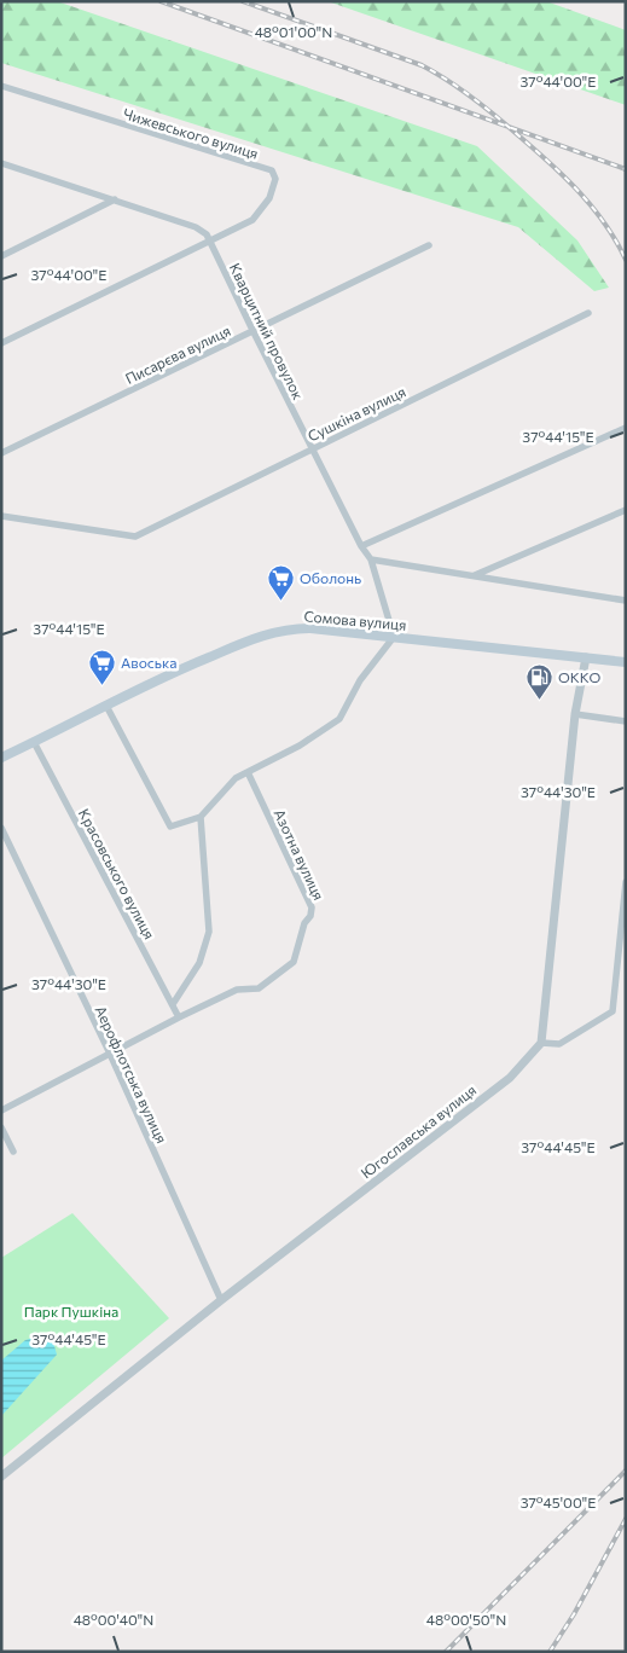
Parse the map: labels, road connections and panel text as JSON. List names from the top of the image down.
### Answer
{
  "streets": {
    "main road": ["Сомова вулиця"],
    "street": [
      "Чижевського вулиця",
      "Кварцитний провулок",
      "Писарєва вулиця",
      "Сушкіна вулиця",
      "Азотна вулиця",
      "Красовського вулиця",
      "Аерофлотська вулиця",
      "Югославська вулиця"
    ]
  },
  "crossings": [
    ["Чижевського вулиця", "Кварцитний провулок"],
    ["Кварцитний провулок", "Писарєва вулиця"],
    ["Кварцитний провулок", "Сушкіна вулиця"],
    ["Кварцитний провулок", "Сомова вулиця"],
    ["Сомова вулиця", "Красовського вулиця"],
    ["Азотна вулиця", "Красовського вулиця"],
    ["Азотна вулиця", "Аерофлотська вулиця"],
    ["Аерофлотська вулиця", "Югославська вулиця"]
  ],
  "parks": ["Парк Пушкіна"],
  "places": {
    "supermarket": ["Оболонь", "Авоська"],
    "fuel station": ["ОККО"]
  },
  "coordinates": [
    "48°01'00\"N",
    "37°44'00\"E",
    "37°44'15\"E",
    "37°44'30\"E",
    "37°44'45\"E",
    "37°45'00\"E",
    "48°00'40\"N",
    "48°00'50\"N"
  ]
}
